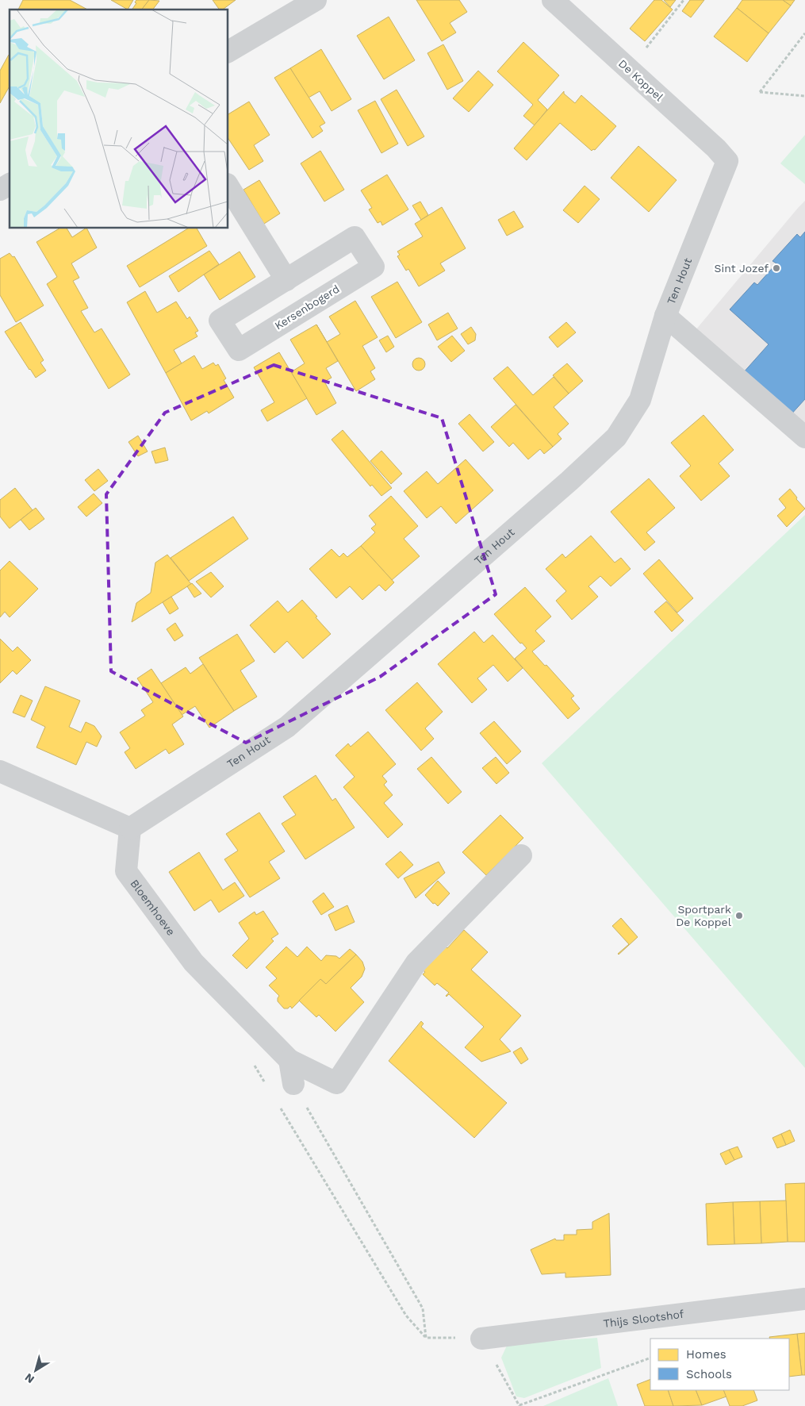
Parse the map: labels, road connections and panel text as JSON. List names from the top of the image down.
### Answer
{
  "streets": {
    "street": [
      "De Koppel",
      "Ten Hout",
      "Kersenbogerd",
      "Bloemhoeve",
      "Thijs Slootshof"
    ]
  },
  "crossings": [
    ["De Koppel", "Ten Hout"],
    ["Ten Hout", "Bloemhoeve"]
  ],
  "places": ["Sint Jozef", "Sportpark De Koppel"],
  "legend": ["Homes", "Schools"],
  "north": "bottom left"
}
